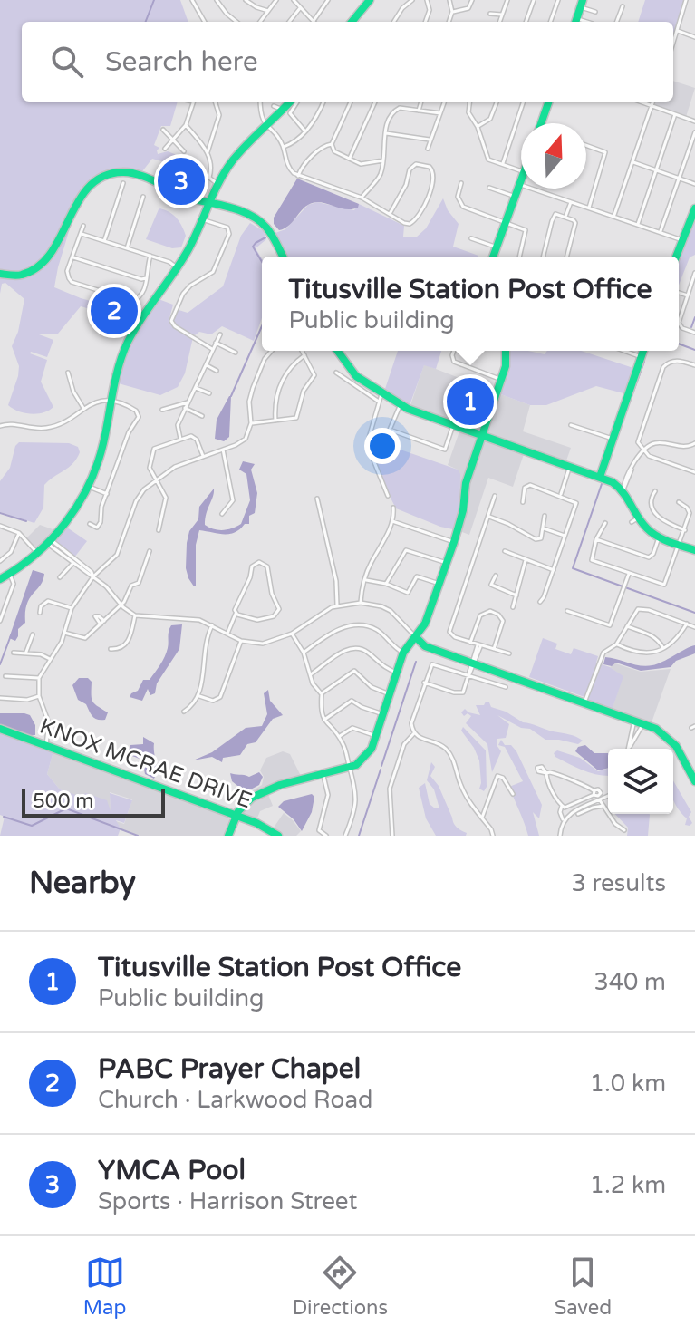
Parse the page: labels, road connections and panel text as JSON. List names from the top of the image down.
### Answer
{
  "streets": {
    "street": ["KNOX MCRAE DRIVE"]
  },
  "scale_bar": "500 m",
  "north": "top",
  "page": {
    "search": "Search here",
    "pins": ["3", "2", "1"],
    "popup": ["Titusville Station Post Office", "Public building"],
    "scale": "500 m",
    "heading": ["Nearby", "3 results"],
    "list": [
      {
        "mark": "1",
        "name": "Titusville Station Post Office",
        "note": "Public building",
        "value": "340 m"
      },
      {
        "mark": "2",
        "name": "PABC Prayer Chapel",
        "note": "Church · Larkwood Road",
        "value": "1.0 km"
      },
      {
        "mark": "3",
        "name": "YMCA Pool",
        "note": "Sports · Harrison Street",
        "value": "1.2 km"
      }
    ],
    "nav": ["Map", "Directions", "Saved"]
  }
}
